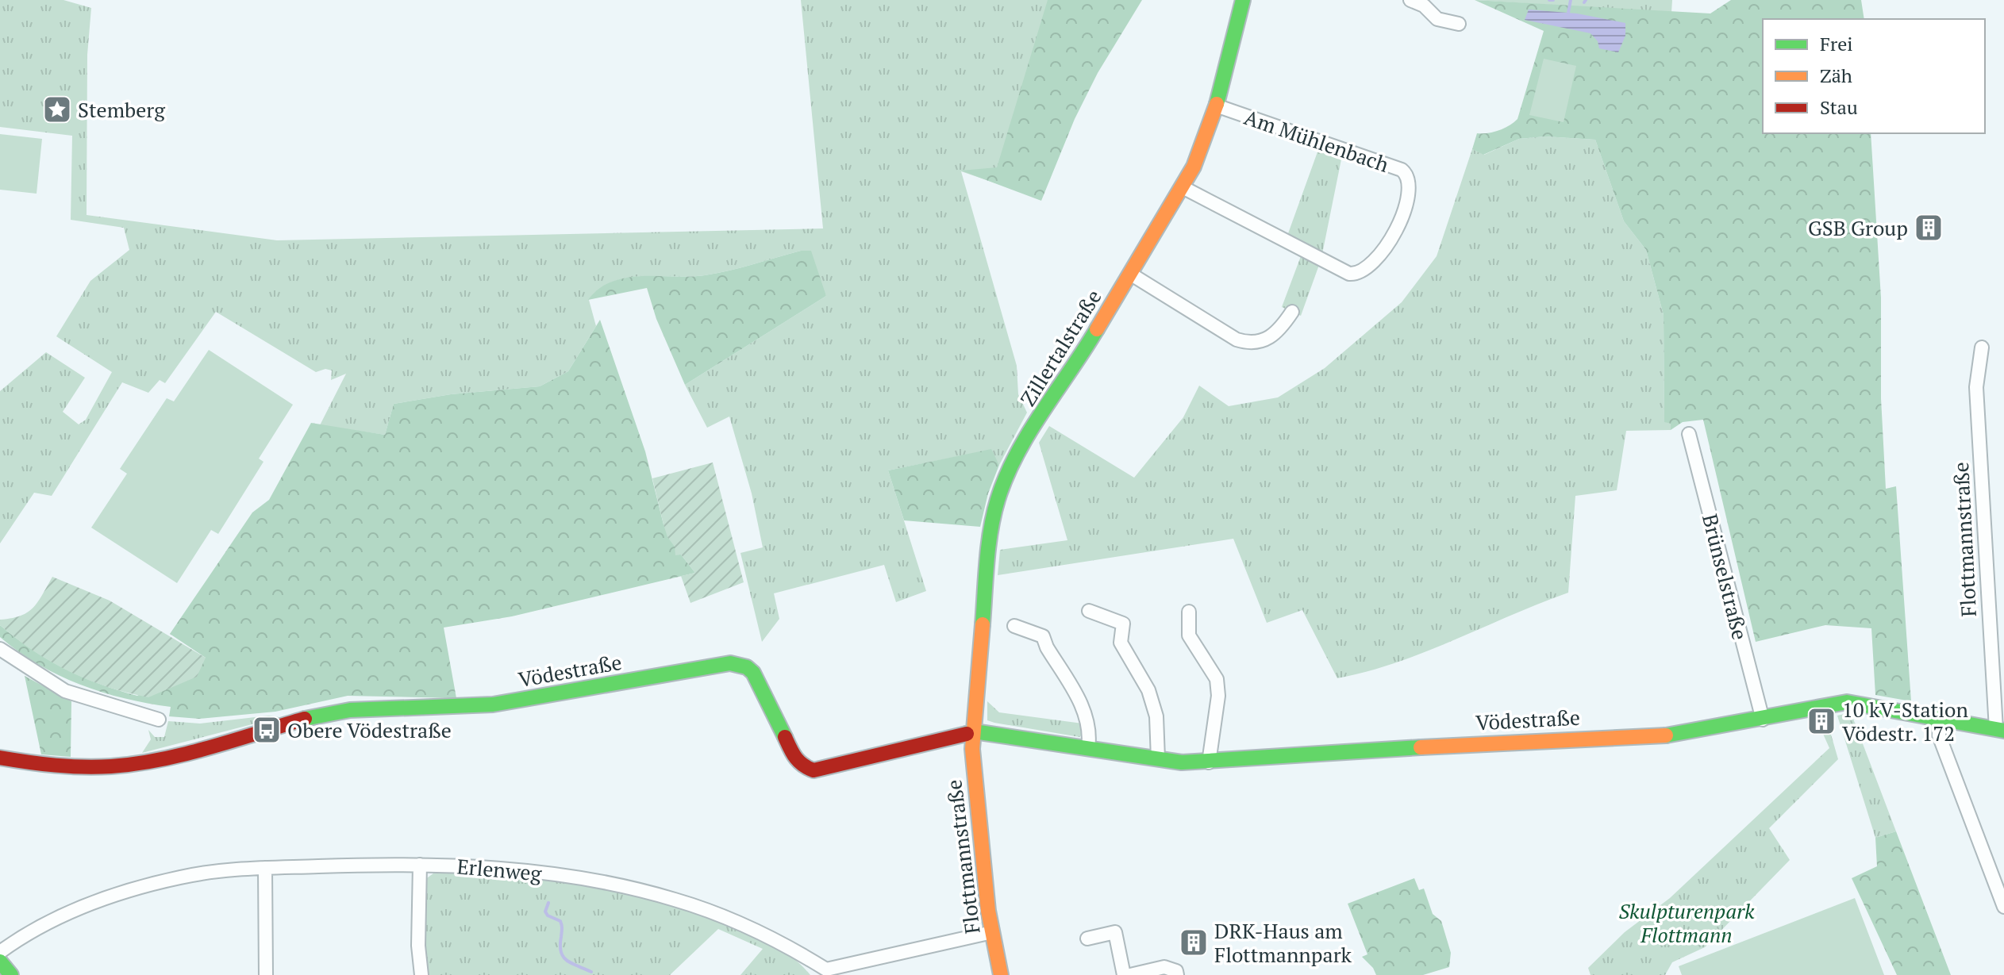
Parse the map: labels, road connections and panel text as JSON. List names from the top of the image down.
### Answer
{
  "streets": {
    "street": [
      "Am Mühlenbach",
      "Zillertalstraße",
      "Flottmannstraße",
      "Brünselstraße",
      "Vödestraße",
      "Erlenweg"
    ]
  },
  "crossings": [
    ["Am Mühlenbach", "Zillertalstraße"],
    ["Zillertalstraße", "Flottmannstraße"],
    ["Zillertalstraße", "Vödestraße"],
    ["Flottmannstraße", "Vödestraße"],
    ["Flottmannstraße", "Erlenweg"],
    ["Brünselstraße", "Vödestraße"]
  ],
  "parks": ["Skulpturenpark Flottmann"],
  "places": {
    "place": ["Stemberg"],
    "building": ["GSB Group", "10 kV-Station Vödestr. 172", "DRK-Haus am Flottmannpark"],
    "bus stop": ["Obere Vödestraße"]
  },
  "legend": ["Frei", "Zäh", "Stau"]
}
